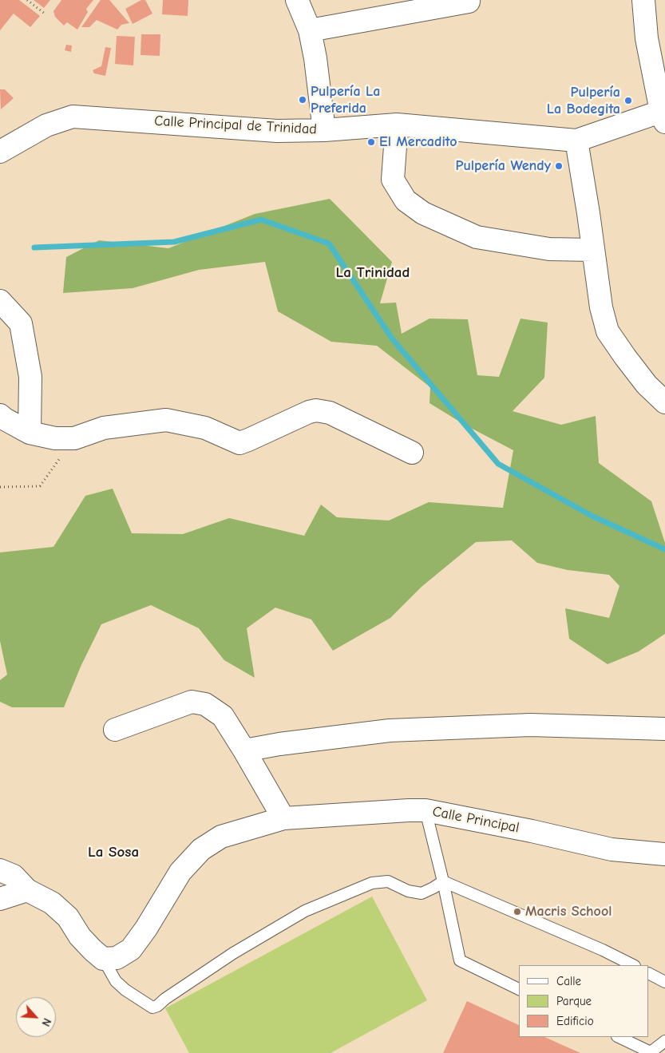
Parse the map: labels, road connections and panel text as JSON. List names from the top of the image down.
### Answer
{
  "streets": {
    "street": ["Calle Principal de Trinidad", "Calle Principal"]
  },
  "districts": ["La Trinidad", "La Sosa"],
  "places": [
    "Pulpería La Preferida",
    "Pulpería La Bodegita",
    "El Mercadito",
    "Pulpería Wendy",
    "Macris School"
  ],
  "legend": ["Calle", "Parque", "Edificio"],
  "north": "bottom right"
}
